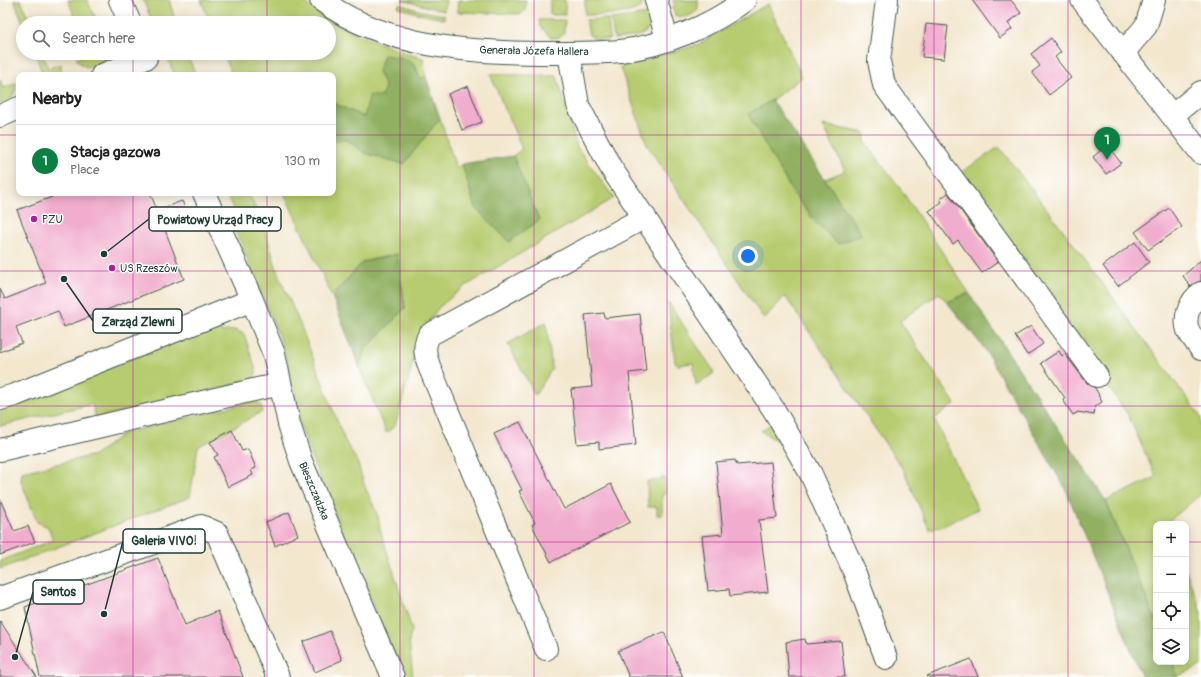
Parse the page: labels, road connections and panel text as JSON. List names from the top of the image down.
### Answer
{
  "streets": {
    "street": ["Generała Józefa Hallera", "Bieszczadzka"]
  },
  "places": [
    "PZU",
    "Powiatowy Urząd Pracy",
    "US Rzeszów",
    "Zarząd Zlewni",
    "Galeria VIVO!",
    "Santos"
  ],
  "page": {
    "search": "Search here",
    "heading": "Nearby",
    "list": [
      {
        "mark": "1",
        "name": "Stacja gazowa",
        "note": "Place",
        "value": "130 m"
      }
    ],
    "pins": "1",
    "map_buttons": ["+", "−"]
  }
}
